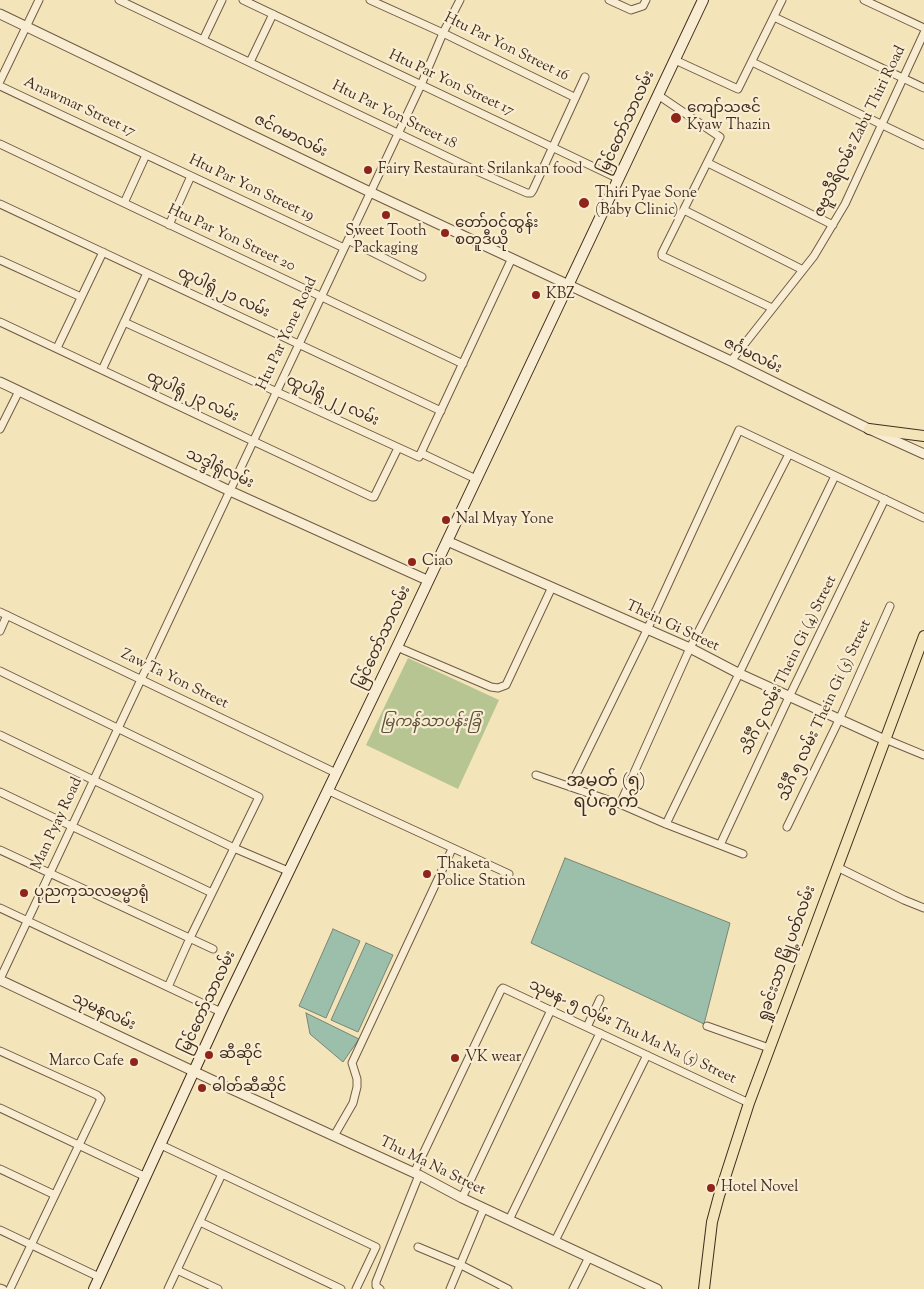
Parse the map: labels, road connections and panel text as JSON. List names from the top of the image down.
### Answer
{
  "streets": {
    "main road": ["မြင်တော်သာလမ်း", "ရှုခင်းသာ မြို့ပတ်လမ်း"],
    "street": [
      "Htu Par Yon Street 16",
      "Htu Par Yon Street 17",
      "Anawmar Street 17",
      "Htu Par Yon Street 18",
      "ဇဗူသီရိလမ်း Zabu Thiri Road",
      "ဇင်ဂမာလမ်း",
      "Htu Par Yon Street 19",
      "Htu Par Yon Street 20",
      "ထူပါရုံ ၂၁ လမ်း",
      "Htu Par Yone Road",
      "ဇင်္ဂမလမ်း",
      "ထူပါရုံ ၂၃ လမ်း",
      "ထူပါရုံ ၂၂ လမ်း",
      "သဒ္ဒါရုံလမ်း",
      "Thein Gi Street",
      "သိင်္ဂီ ၄ လမ်း Thein Gi (4) Street",
      "Zaw Ta Yon Street",
      "သိင်္ဂီ ၅ လမ်း Thein Gi (5) Street",
      "Man Pyay Road",
      "သုမနလမ်း",
      "သုမန- ၅ လမ်း Thu Ma Na (5) Street",
      "Thu Ma Na Street"
    ]
  },
  "crossings": [
    ["Htu Par Yon Street 16", "Htu Par Yone Road"],
    ["Htu Par Yon Street 17", "Htu Par Yon Street 18"],
    ["Htu Par Yon Street 17", "မြင်တော်သာလမ်း"],
    ["Htu Par Yon Street 17", "Htu Par Yone Road"],
    ["Anawmar Street 17", "Htu Par Yon Street 19"],
    ["Htu Par Yon Street 18", "Htu Par Yone Road"],
    ["မြင်တော်သာလမ်း", "ဇင်ဂမာလမ်း"],
    ["မြင်တော်သာလမ်း", "ဇင်္ဂမလမ်း"],
    ["မြင်တော်သာလမ်း", "ထူပါရုံ ၂၂ လမ်း"],
    ["မြင်တော်သာလမ်း", "သဒ္ဒါရုံလမ်း"],
    ["မြင်တော်သာလမ်း", "Thein Gi Street"],
    ["မြင်တော်သာလမ်း", "Zaw Ta Yon Street"],
    ["မြင်တော်သာလမ်း", "သုမနလမ်း"],
    ["မြင်တော်သာလမ်း", "Thu Ma Na Street"],
    ["ဇဗူသီရိလမ်း Zabu Thiri Road", "ဇင်္ဂမလမ်း"],
    ["ဇင်ဂမာလမ်း", "Htu Par Yone Road"],
    ["ဇင်ဂမာလမ်း", "ဇင်္ဂမလမ်း"],
    ["Htu Par Yon Street 19", "Htu Par Yone Road"],
    ["Htu Par Yon Street 20", "Htu Par Yone Road"],
    ["ထူပါရုံ ၂၁ လမ်း", "Htu Par Yone Road"],
    ["Htu Par Yone Road", "ထူပါရုံ ၂၃ လမ်း"],
    ["Htu Par Yone Road", "ထူပါရုံ ၂၂ လမ်း"],
    ["Htu Par Yone Road", "သဒ္ဒါရုံလမ်း"],
    ["Htu Par Yone Road", "Zaw Ta Yon Street"],
    ["Htu Par Yone Road", "Man Pyay Road"],
    ["ထူပါရုံ ၂၃ လမ်း", "ထူပါရုံ ၂၂ လမ်း"],
    ["Thein Gi Street", "သိင်္ဂီ ၄ လမ်း Thein Gi (4) Street"],
    ["Thein Gi Street", "သိင်္ဂီ ၅ လမ်း Thein Gi (5) Street"],
    ["Thein Gi Street", "ရှုခင်းသာ မြို့ပတ်လမ်း"],
    ["Zaw Ta Yon Street", "Man Pyay Road"],
    ["Man Pyay Road", "သုမနလမ်း"],
    ["ရှုခင်းသာ မြို့ပတ်လမ်း", "သုမန- ၅ လမ်း Thu Ma Na (5) Street"],
    ["သုမနလမ်း", "Thu Ma Na Street"],
    ["သုမန- ၅ လမ်း Thu Ma Na (5) Street", "Thu Ma Na Street"]
  ],
  "districts": ["အမှတ် (၅) ရပ်ကွက်"],
  "parks": ["မြကန်သာပန်းခြံ"],
  "places": [
    "ကျော်သဇင် Kyaw Thazin",
    "Fairy Restaurant Srilankan food",
    "Thiri Pyae Sone (Baby Clinic)",
    "Sweet Tooth Packaging",
    "တော်ဝင်ထွန်း စတူဒီယို",
    "KBZ",
    "Nal Myay Yone",
    "Ciao",
    "Thaketa Police Station",
    "ပုညကုသလဓမ္မာရုံ",
    "ဆီဆိုင်",
    "VK wear",
    "Marco Cafe",
    "ဓါတ်ဆီဆိုင်",
    "Hotel Novel"
  ]
}
